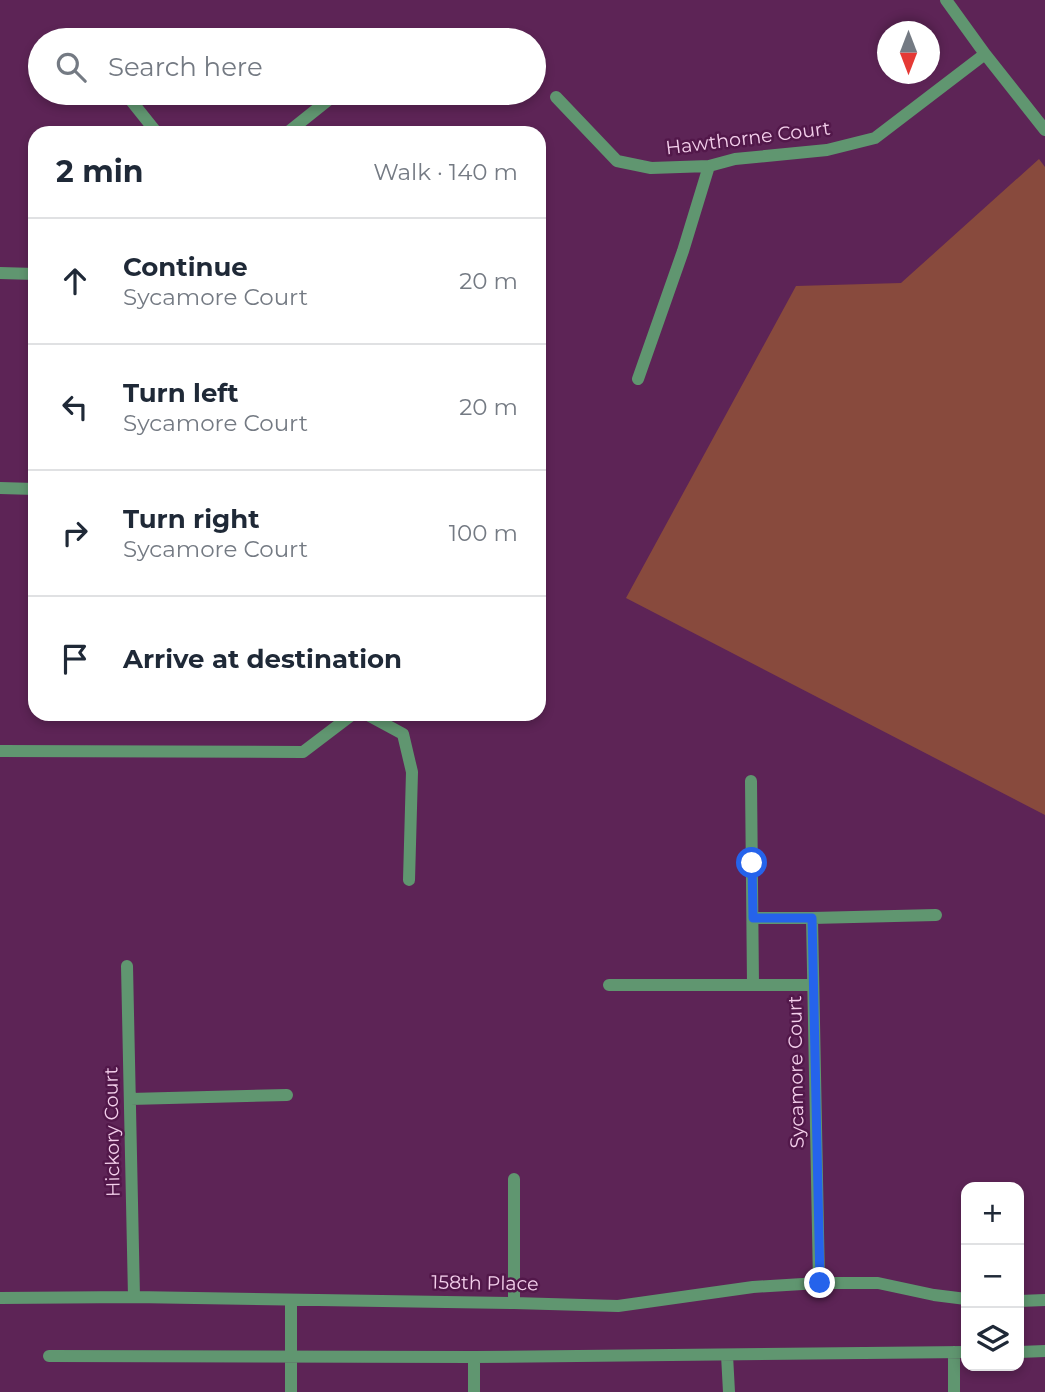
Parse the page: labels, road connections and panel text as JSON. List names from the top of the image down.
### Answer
{
  "streets": {
    "street": [
      "Hawthorne Court",
      "Sycamore Court",
      "Hickory Court",
      "158th Place"
    ]
  },
  "crossings": [
    ["Sycamore Court", "158th Place"],
    ["Hickory Court", "158th Place"]
  ],
  "north": "bottom",
  "page": {
    "search": "Search here",
    "heading": ["2 min", "Walk · 140 m"],
    "list": [
      ["Continue", "Sycamore Court", "20 m"],
      ["Turn left", "Sycamore Court", "20 m"],
      ["Turn right", "Sycamore Court", "100 m"],
      "Arrive at destination"
    ],
    "map_buttons": ["+", "−"]
  }
}
